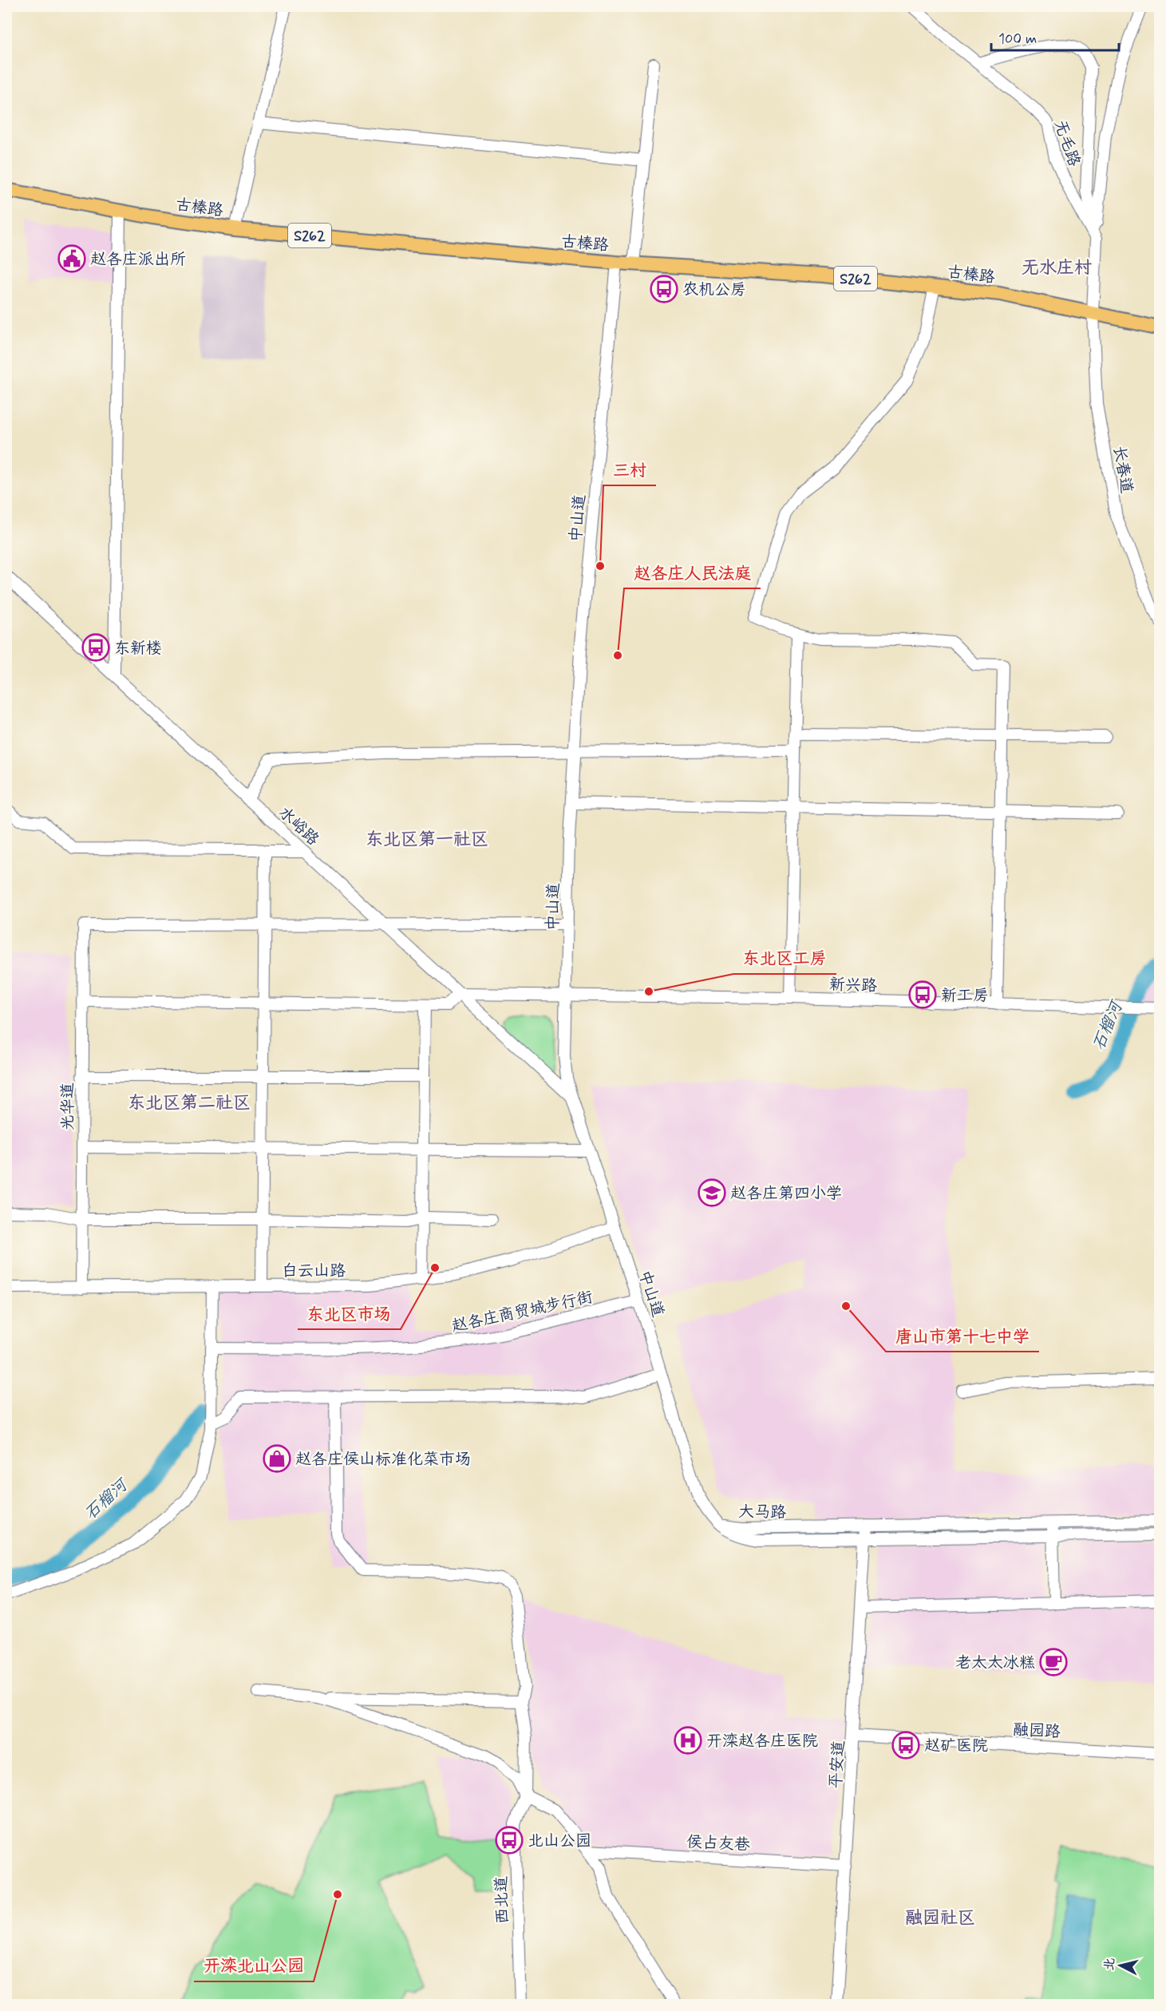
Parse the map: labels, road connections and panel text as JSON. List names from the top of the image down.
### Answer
{
  "streets": {
    "main road": ["古榛路", "S262"],
    "street": [
      "无毛路",
      "长春道",
      "中山道",
      "水峪路",
      "新兴路",
      "光华道",
      "白云山路",
      "赵各庄商贸城步行街",
      "大马路",
      "融园路",
      "平安道",
      "侯占友巷",
      "西北道"
    ]
  },
  "crossings": [
    ["古榛路", "长春道"],
    ["古榛路", "中山道"],
    ["中山道", "水峪路"],
    ["中山道", "新兴路"],
    ["中山道", "白云山路"],
    ["中山道", "赵各庄商贸城步行街"],
    ["中山道", "大马路"],
    ["水峪路", "新兴路"],
    ["光华道", "白云山路"],
    ["大马路", "平安道"],
    ["融园路", "平安道"],
    ["平安道", "侯占友巷"]
  ],
  "districts": [
    "无水庄村",
    "东北区第一社区",
    "东北区第二社区",
    "融园社区"
  ],
  "water": ["石榴河"],
  "places": {
    "public building": ["赵各庄派出所"],
    "bus stop": [
      "农机公房",
      "东新楼",
      "新工房",
      "赵矿医院",
      "北山公园"
    ],
    "other": [
      "三村",
      "赵各庄人民法庭",
      "东北区工房",
      "东北区市场",
      "唐山市第十七中学",
      "开滦北山公园"
    ],
    "school or university": ["赵各庄第四小学"],
    "shop": ["赵各庄侯山标准化菜市场"],
    "cafe": ["老太太冰糕"],
    "hospital": ["开滦赵各庄医院"]
  },
  "scale_bar": "100 m",
  "north": "left"
}
